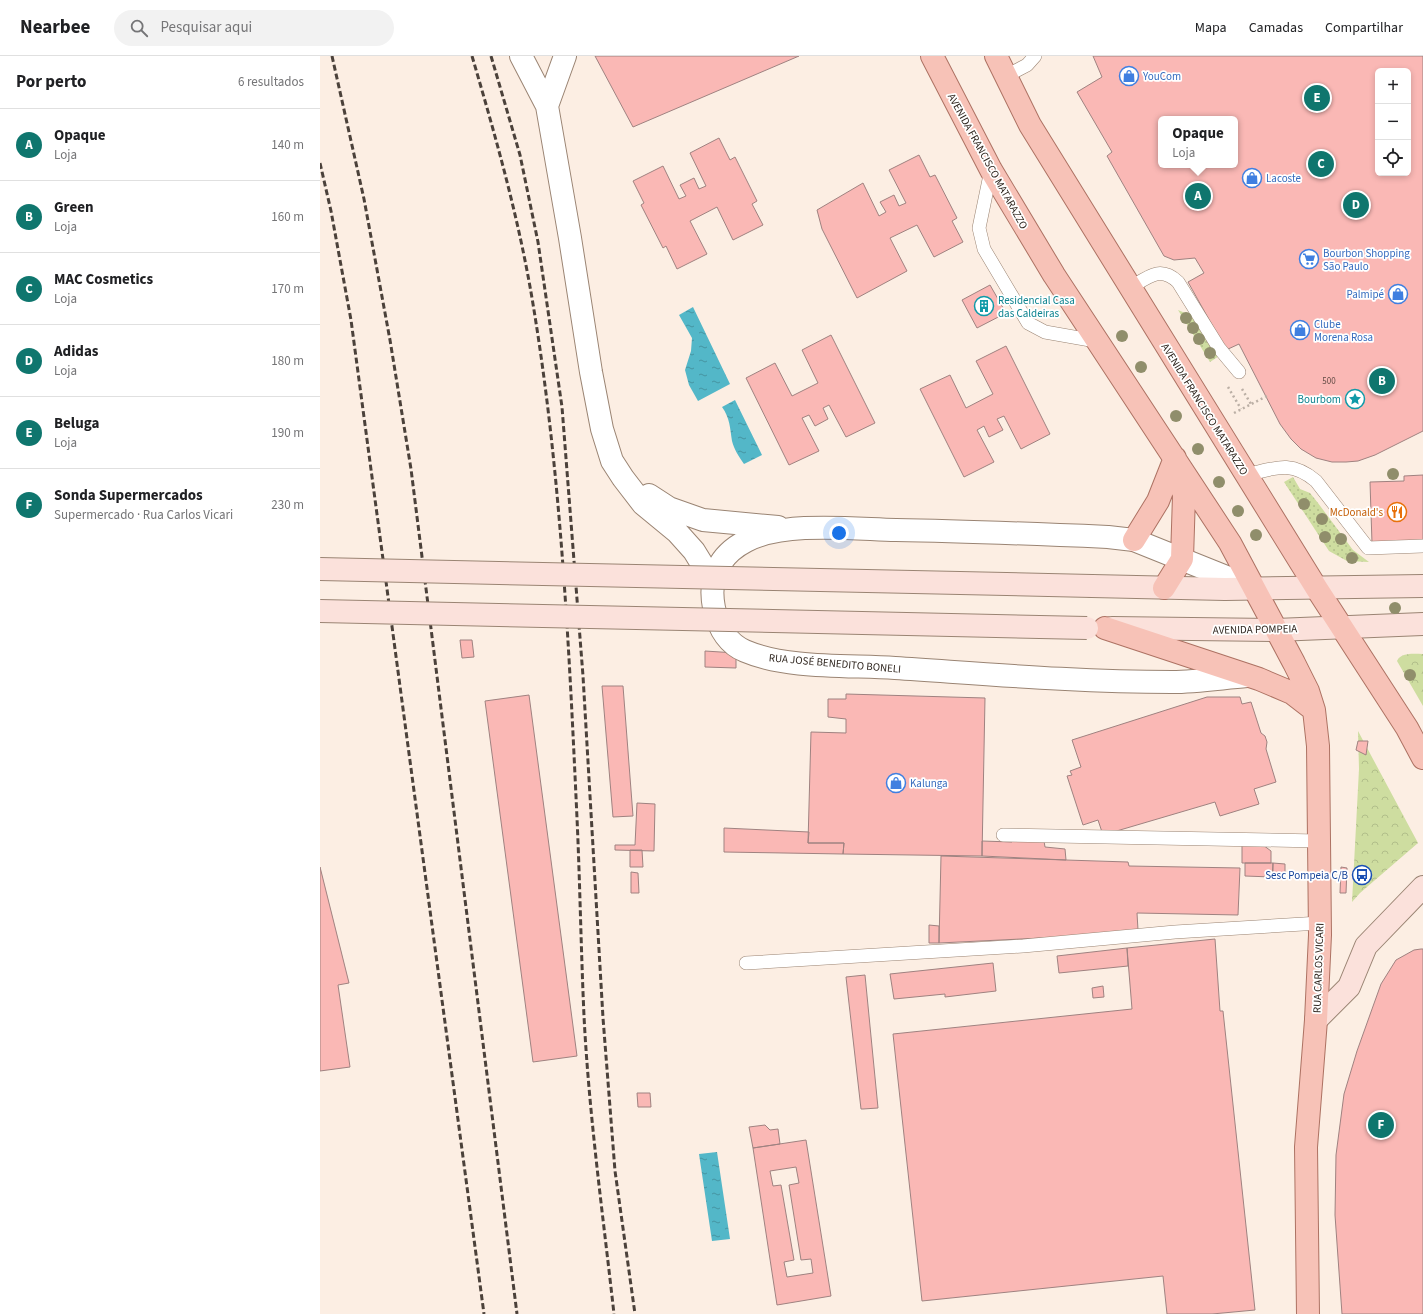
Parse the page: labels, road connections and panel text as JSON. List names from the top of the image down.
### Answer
{
  "streets": {
    "main road": ["AVENIDA FRANCISCO MATARAZZO", "AVENIDA POMPEIA", "RUA CARLOS VICARI"],
    "street": ["RUA JOSÉ BENEDITO BONELI"]
  },
  "crossings": [
    ["AVENIDA FRANCISCO MATARAZZO", "AVENIDA POMPEIA"],
    ["AVENIDA FRANCISCO MATARAZZO", "RUA JOSÉ BENEDITO BONELI"],
    ["AVENIDA FRANCISCO MATARAZZO", "RUA CARLOS VICARI"],
    ["AVENIDA POMPEIA", "RUA CARLOS VICARI"]
  ],
  "places": {
    "shop": [
      "YouCom",
      "Lacoste",
      "Palmipé",
      "Clube Morena Rosa",
      "Kalunga"
    ],
    "supermarket": ["Bourbon Shopping São Paulo"],
    "building": ["Residencial Casa das Caldeiras"],
    "place": ["Bourbom"],
    "restaurant": ["McDonald's"],
    "bus stop": ["Sesc Pompeia C/B"]
  },
  "house_numbers": ["500"],
  "page": {
    "header": "Nearbee",
    "search": "Pesquisar aqui",
    "nav": ["Mapa", "Camadas", "Compartilhar"],
    "heading": ["Por perto", "6 resultados"],
    "map_buttons": ["+", "−"],
    "pins": [
      "E",
      "C",
      "A",
      "D",
      "B",
      "F"
    ],
    "list": [
      {
        "mark": "A",
        "name": "Opaque",
        "note": "Loja",
        "value": "140 m"
      },
      {
        "mark": "B",
        "name": "Green",
        "note": "Loja",
        "value": "160 m"
      },
      {
        "mark": "C",
        "name": "MAC Cosmetics",
        "note": "Loja",
        "value": "170 m"
      },
      {
        "mark": "D",
        "name": "Adidas",
        "note": "Loja",
        "value": "180 m"
      },
      {
        "mark": "E",
        "name": "Beluga",
        "note": "Loja",
        "value": "190 m"
      },
      {
        "mark": "F",
        "name": "Sonda Supermercados",
        "note": "Supermercado · Rua Carlos Vicari",
        "value": "230 m"
      }
    ],
    "popup": ["Opaque", "Loja"]
  }
}
